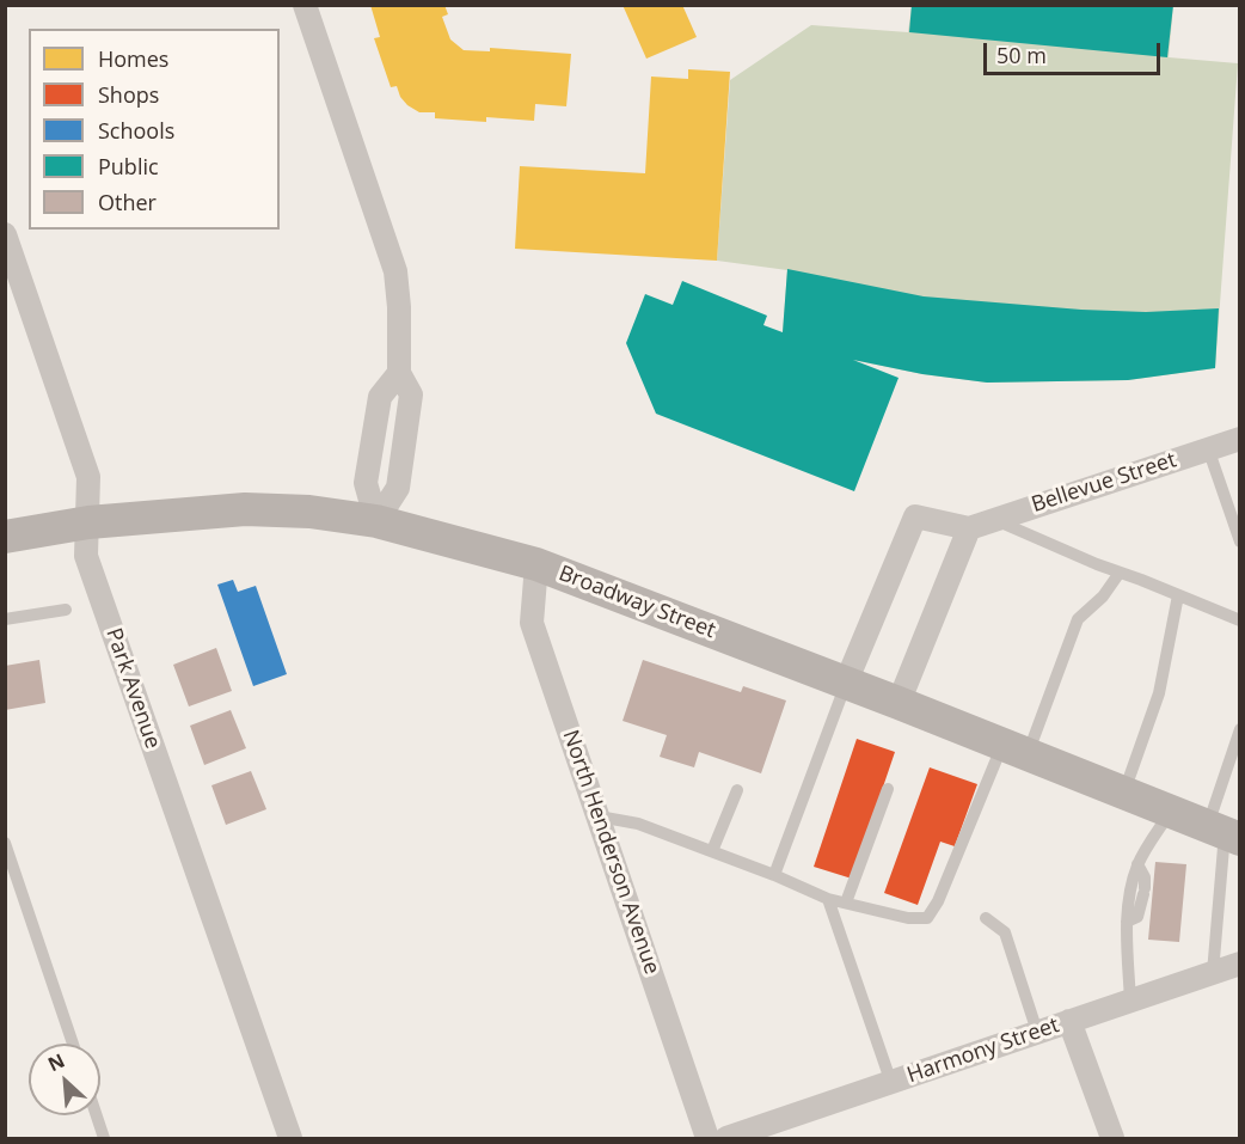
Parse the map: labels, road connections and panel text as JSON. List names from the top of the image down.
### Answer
{
  "streets": {
    "main road": ["Broadway Street"],
    "street": [
      "Bellevue Street",
      "Park Avenue",
      "North Henderson Avenue",
      "Harmony Street"
    ]
  },
  "crossings": [
    ["Broadway Street", "Park Avenue"],
    ["Broadway Street", "North Henderson Avenue"]
  ],
  "legend": [
    "Homes",
    "Shops",
    "Schools",
    "Public",
    "Other"
  ],
  "scale_bar": "50 m",
  "north": "top left"
}
